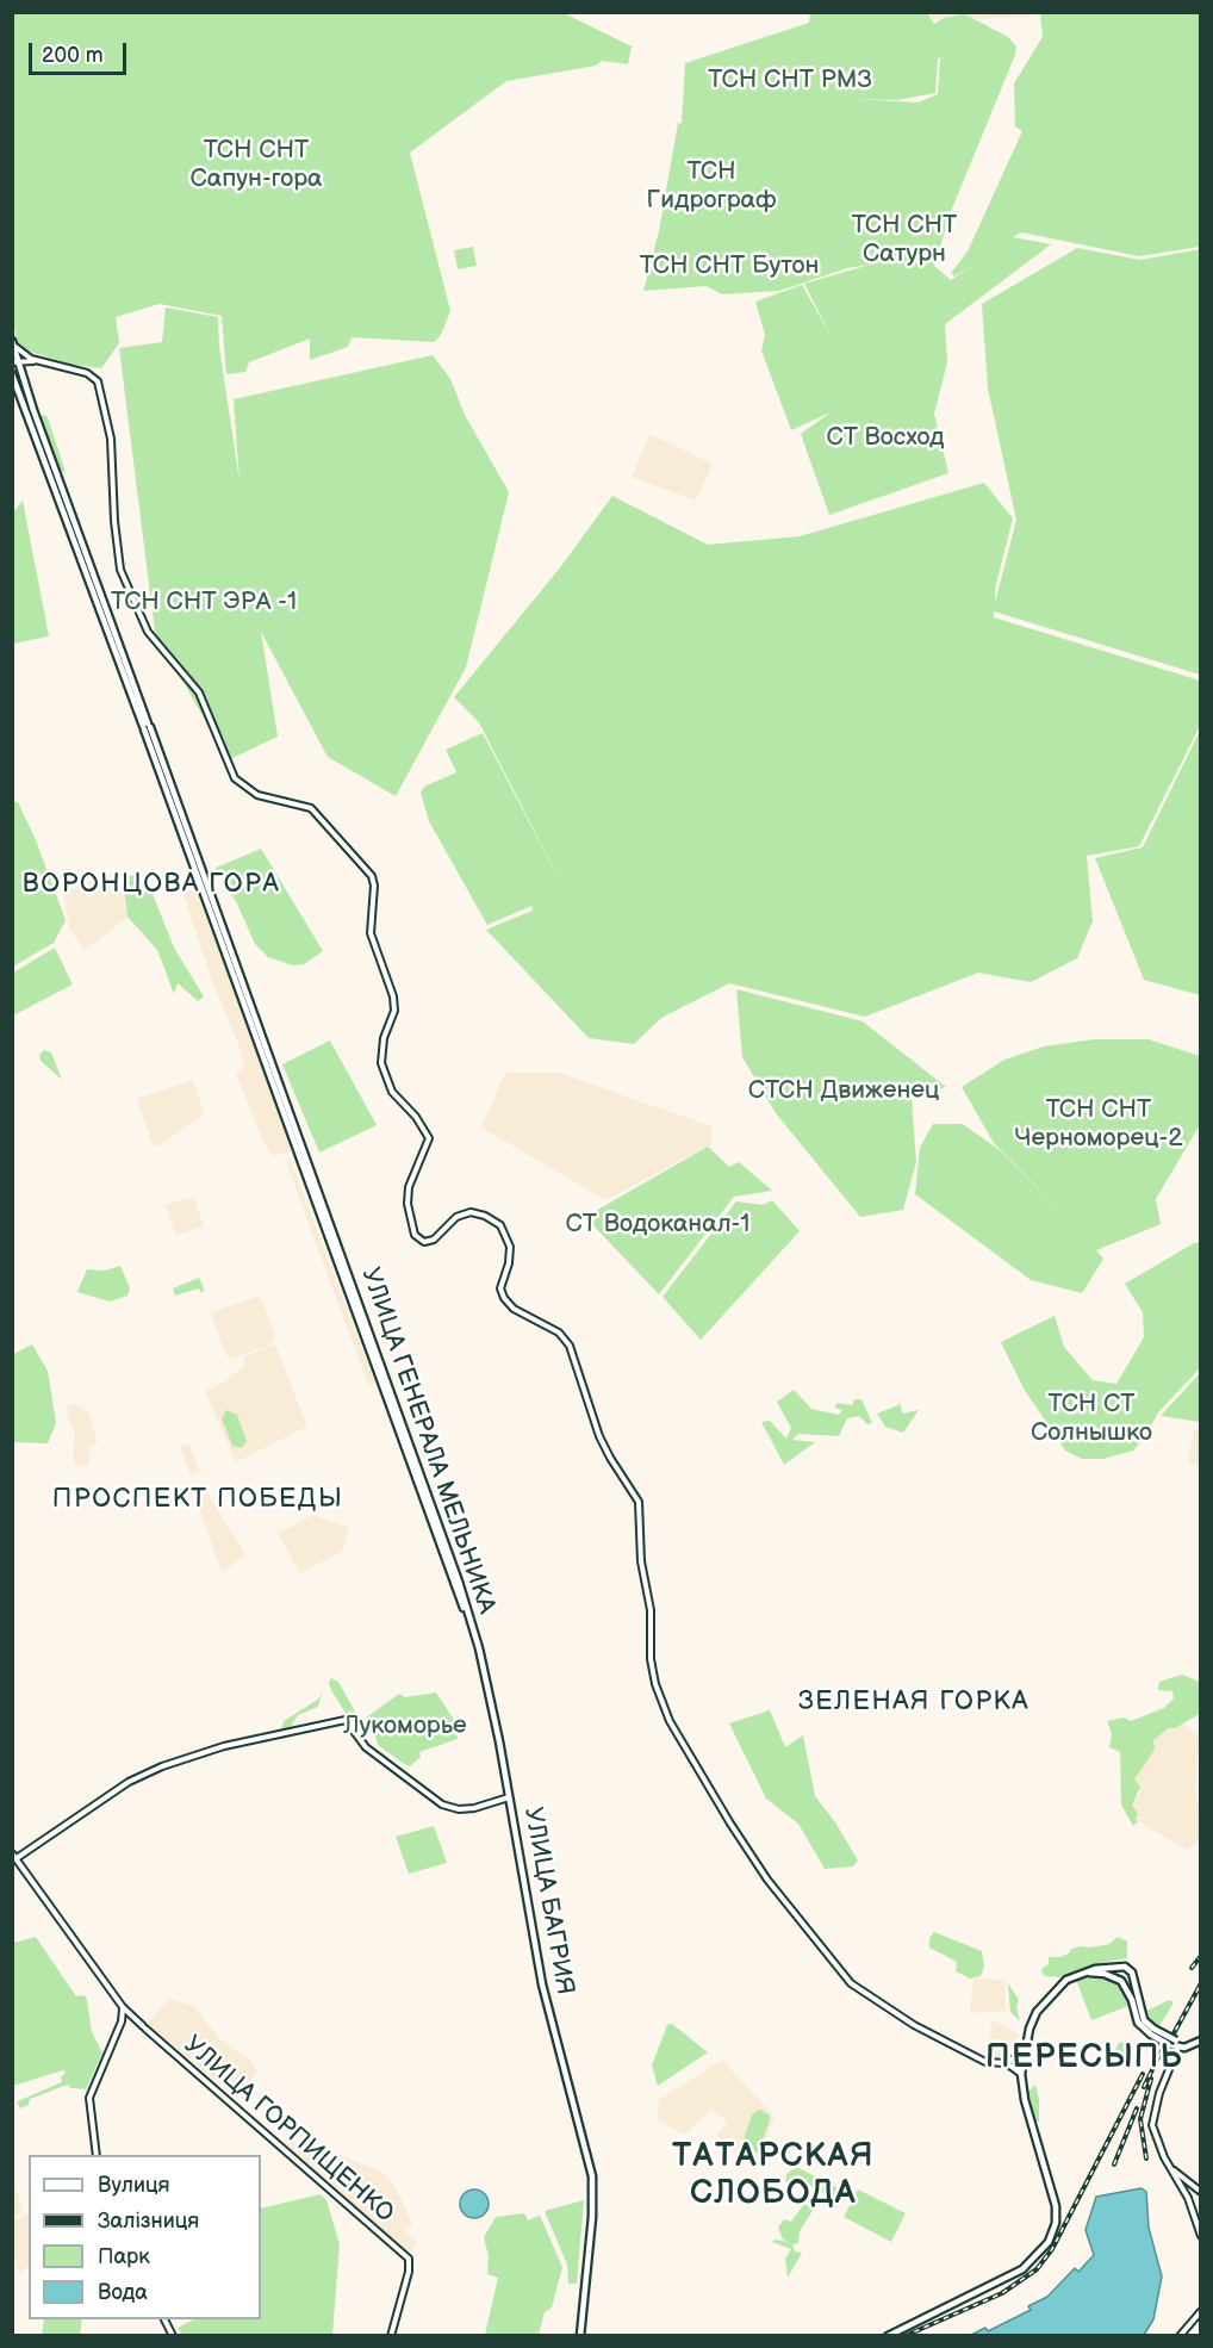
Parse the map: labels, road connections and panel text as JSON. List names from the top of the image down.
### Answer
{
  "streets": {
    "main road": ["УЛИЦА ГЕНЕРАЛА МЕЛЬНИКА", "УЛИЦА БАГРИЯ", "УЛИЦА ГОРПИЩЕНКО"]
  },
  "crossings": [
    ["УЛИЦА ГЕНЕРАЛА МЕЛЬНИКА", "УЛИЦА БАГРИЯ"]
  ],
  "districts": [
    "ВОРОНЦОВА ГОРА",
    "ПРОСПЕКТ ПОБЕДЫ",
    "ЗЕЛЕНАЯ ГОРКА",
    "ПЕРЕСЫПЬ",
    "ТАТАРСКАЯ СЛОБОДА"
  ],
  "parks": [
    "ТСН СНТ РМЗ",
    "ТСН СНТ Сапун-гора",
    "ТСН Гидрограф",
    "ТСН СНТ Сатурн",
    "ТСН СНТ Бутон",
    "СТ Восход",
    "ТСН СНТ ЭРА -1",
    "СТСН Движенец",
    "ТСН СНТ Черноморец-2",
    "СТ Водоканал-1",
    "ТСН СТ Солнышко",
    "Лукоморье"
  ],
  "legend": [
    "Вулиця",
    "Залізниця",
    "Парк",
    "Вода"
  ],
  "scale_bar": "200 m"
}
